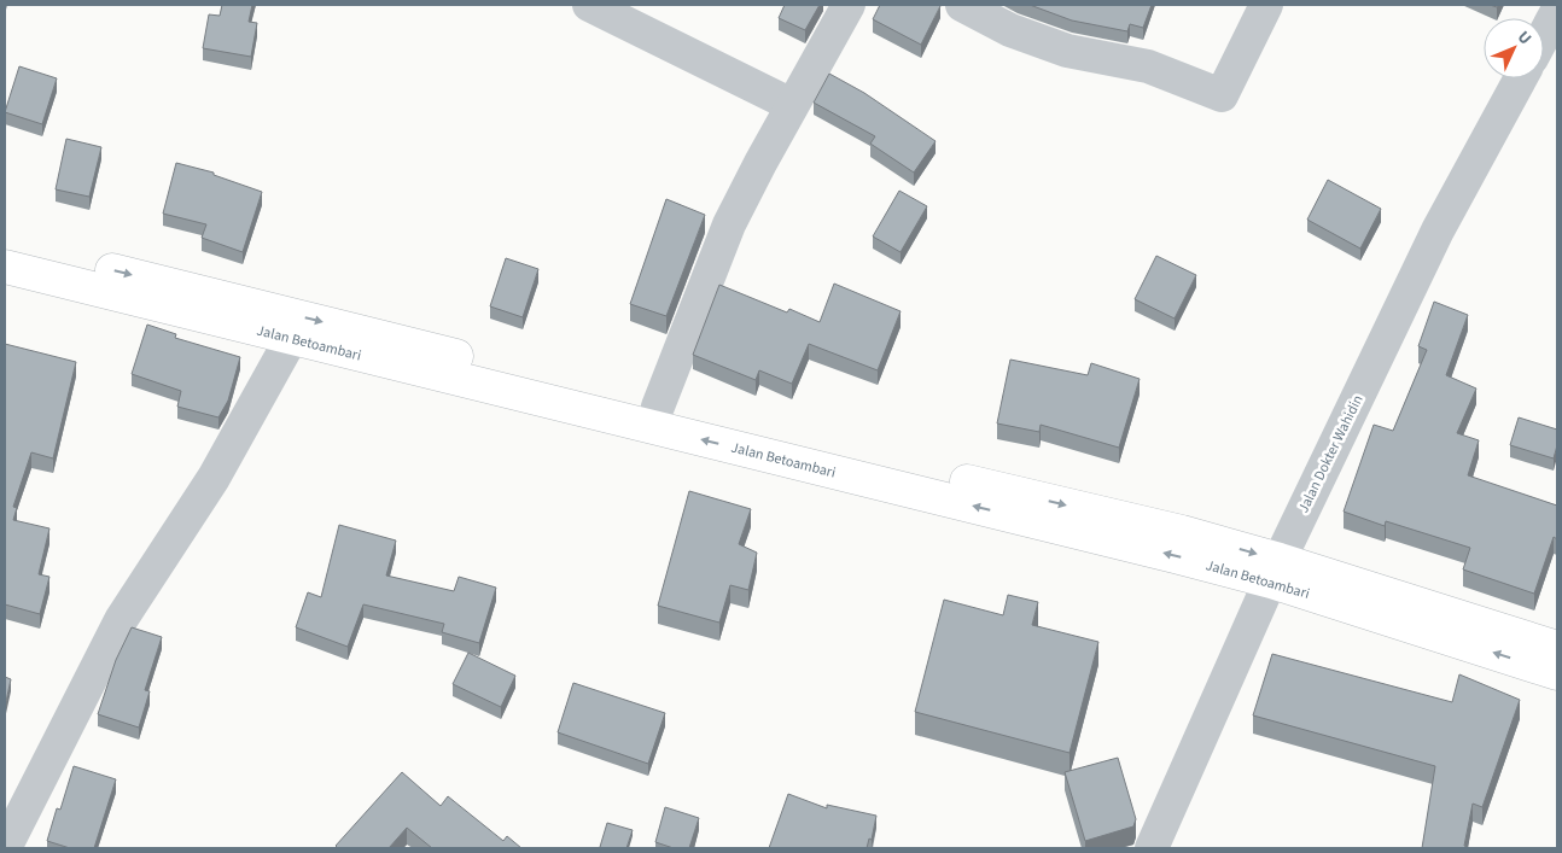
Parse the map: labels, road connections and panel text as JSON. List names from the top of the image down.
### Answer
{
  "streets": {
    "main road": ["Jalan Betoambari"],
    "street": ["Jalan Dokter Wahidin"]
  },
  "crossings": [
    ["Jalan Betoambari", "Jalan Dokter Wahidin"]
  ],
  "north": "top right"
}
